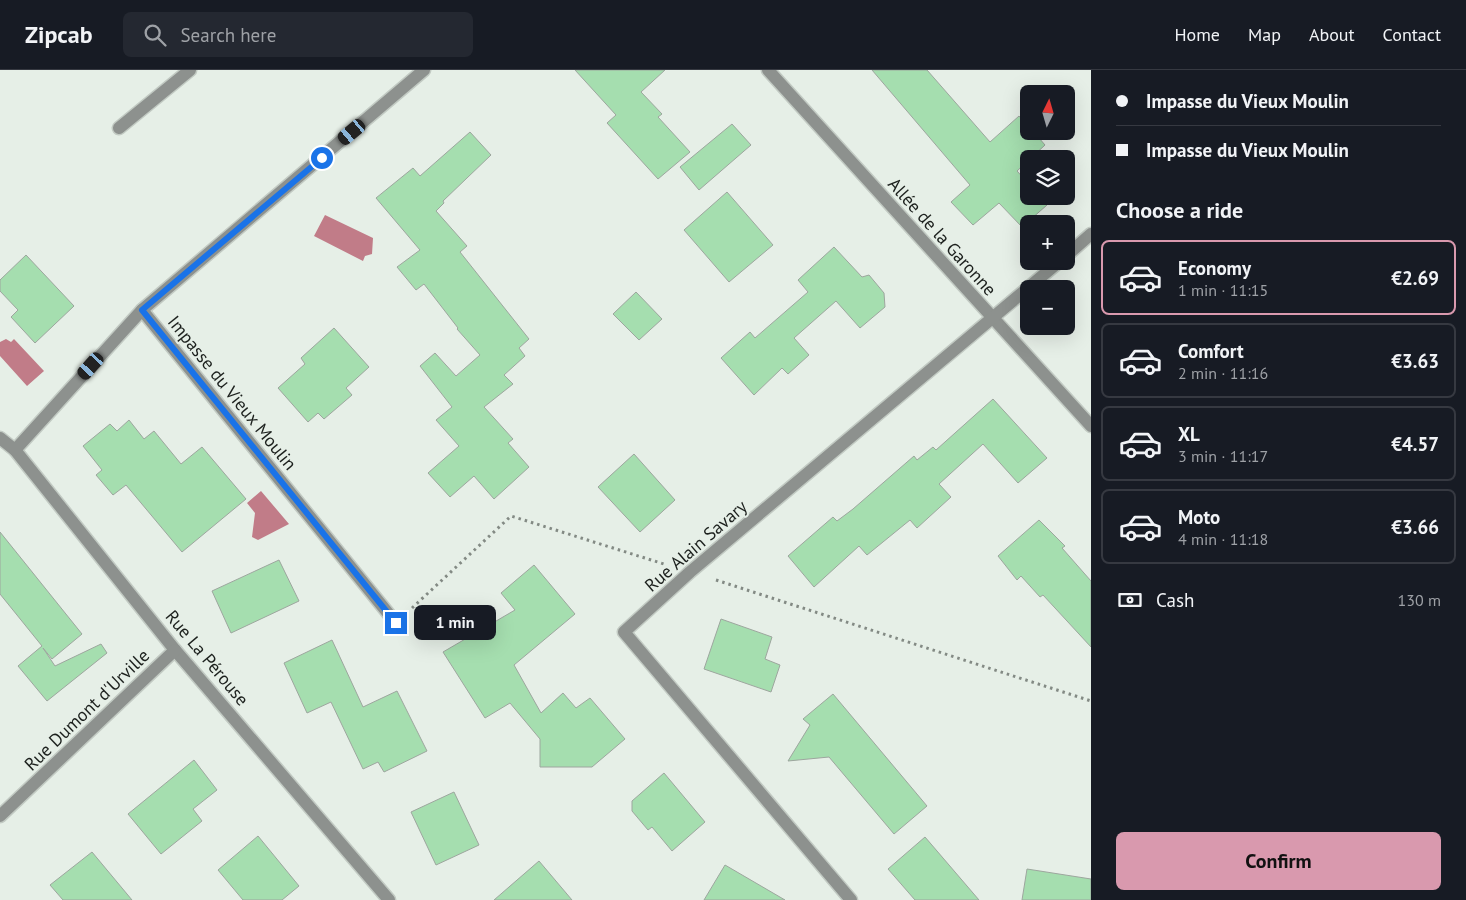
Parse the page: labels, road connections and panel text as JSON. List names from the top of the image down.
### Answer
{
  "streets": {
    "street": [
      "Allée de la Garonne",
      "Impasse du Vieux Moulin",
      "Rue Alain Savary",
      "Rue La Pérouse",
      "Rue Dumont d'Urville"
    ]
  },
  "crossings": [
    ["Allée de la Garonne", "Rue Alain Savary"],
    ["Rue La Pérouse", "Rue Dumont d'Urville"]
  ],
  "north": "top",
  "page": {
    "header": "Zipcab",
    "search": "Search here",
    "nav": [
      "Home",
      "Map",
      "About",
      "Contact"
    ],
    "banner": ["Impasse du Vieux Moulin", "Impasse du Vieux Moulin"],
    "map_buttons": ["+", "−"],
    "heading": "Choose a ride",
    "list": [
      {
        "name": "Economy",
        "note": "1 min · 11:15",
        "value": "€2.69"
      },
      {
        "name": "Comfort",
        "note": "2 min · 11:16",
        "value": "€3.63"
      },
      {
        "name": "XL",
        "note": "3 min · 11:17",
        "value": "€4.57"
      },
      {
        "name": "Moto",
        "note": "4 min · 11:18",
        "value": "€3.66"
      }
    ],
    "pay": ["Cash", "130 m"],
    "bubble": "1 min",
    "buttons": "Confirm"
  }
}
